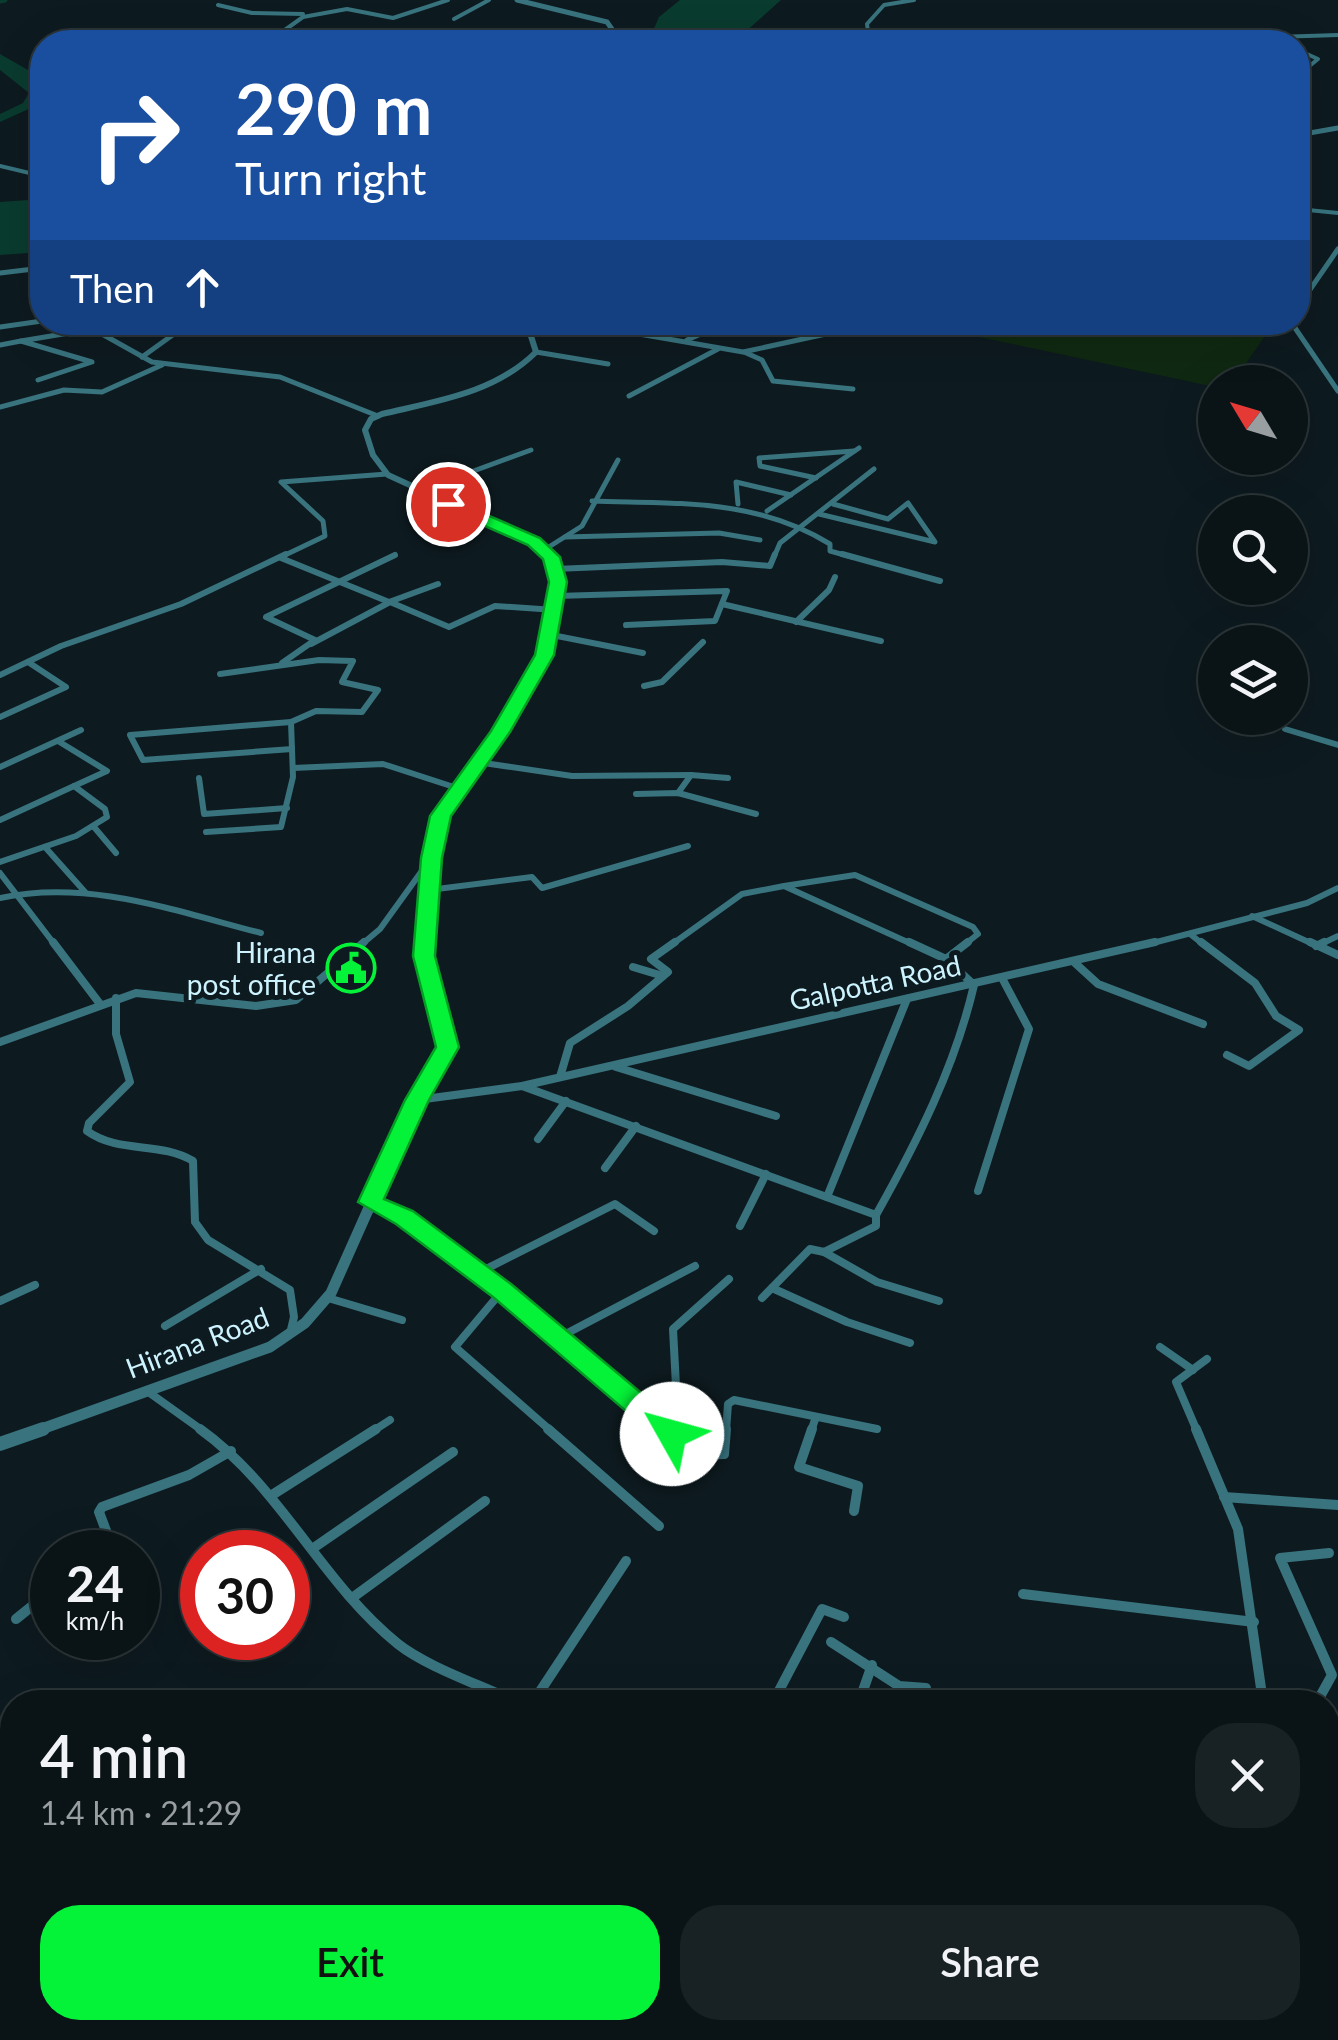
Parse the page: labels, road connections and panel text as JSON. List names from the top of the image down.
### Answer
{
  "streets": {
    "street": ["Galpotta Road", "Hirana Road"]
  },
  "places": {
    "public building": ["Hirana post office"]
  },
  "north": "top left",
  "page": {
    "turn": ["290 m", "Turn right"],
    "then": "Then",
    "speed": "24 km/h",
    "limit": "30",
    "heading": ["4 min", "1.4 km · 21:29"],
    "buttons": ["Exit", "Share"]
  }
}
